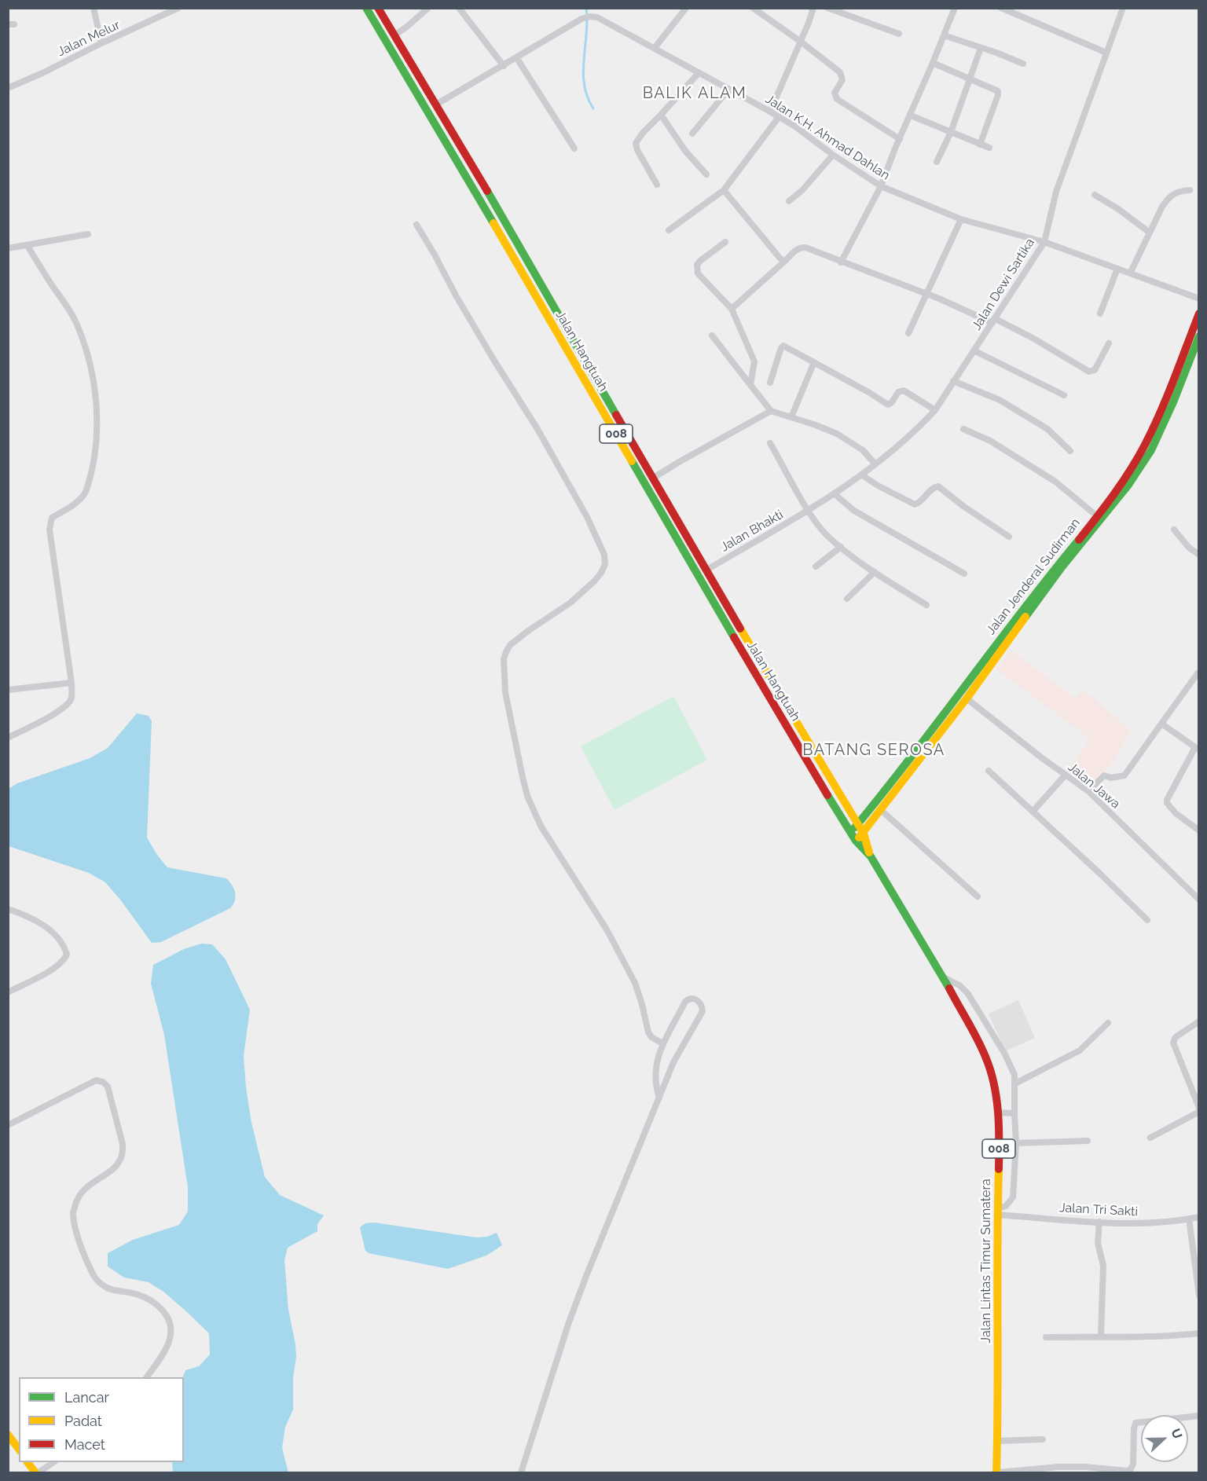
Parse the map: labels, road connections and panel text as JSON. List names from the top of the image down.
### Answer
{
  "streets": {
    "main road": [
      "Jalan Hangtuah",
      "008",
      "Jalan Jenderal Sudirman",
      "Jalan Lintas Timur Sumatera"
    ],
    "street": [
      "Jalan Melur",
      "Jalan K.H. Ahmad Dahlan",
      "Jalan Dewi Sartika",
      "Jalan Bhakti",
      "Jalan Jawa",
      "Jalan Tri Sakti"
    ]
  },
  "crossings": [
    ["Jalan K.H. Ahmad Dahlan", "Jalan Dewi Sartika"],
    ["Jalan Dewi Sartika", "Jalan Bhakti"],
    ["Jalan Hangtuah", "Jalan Bhakti"],
    ["Jalan Hangtuah", "Jalan Jenderal Sudirman"],
    ["Jalan Hangtuah", "Jalan Lintas Timur Sumatera"],
    ["Jalan Jenderal Sudirman", "Jalan Jawa"],
    ["Jalan Tri Sakti", "Jalan Lintas Timur Sumatera"]
  ],
  "districts": ["BALIK ALAM", "BATANG SEROSA"],
  "legend": ["Lancar", "Padat", "Macet"],
  "north": "right"
}
